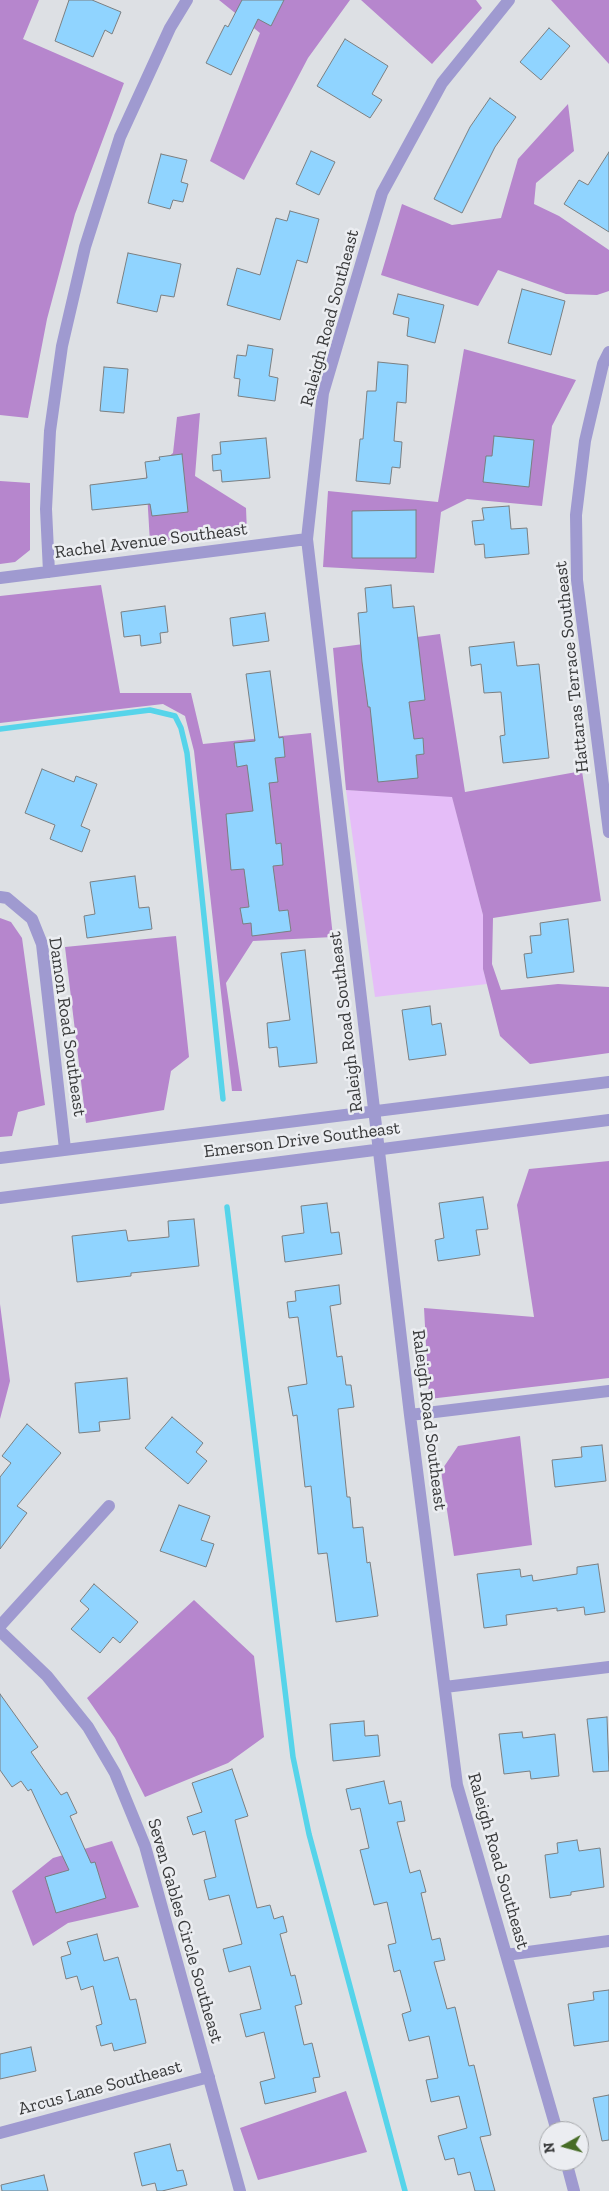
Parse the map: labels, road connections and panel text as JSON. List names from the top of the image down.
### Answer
{
  "streets": {
    "street": [
      "Raleigh Road Southeast",
      "Rachel Avenue Southeast",
      "Hattaras Terrace Southeast",
      "Damon Road Southeast",
      "Emerson Drive Southeast",
      "Seven Gables Circle Southeast",
      "Arcus Lane Southeast"
    ]
  },
  "crossings": [
    ["Raleigh Road Southeast", "Rachel Avenue Southeast"],
    ["Raleigh Road Southeast", "Emerson Drive Southeast"],
    ["Damon Road Southeast", "Emerson Drive Southeast"],
    ["Seven Gables Circle Southeast", "Arcus Lane Southeast"]
  ],
  "north": "left"
}
